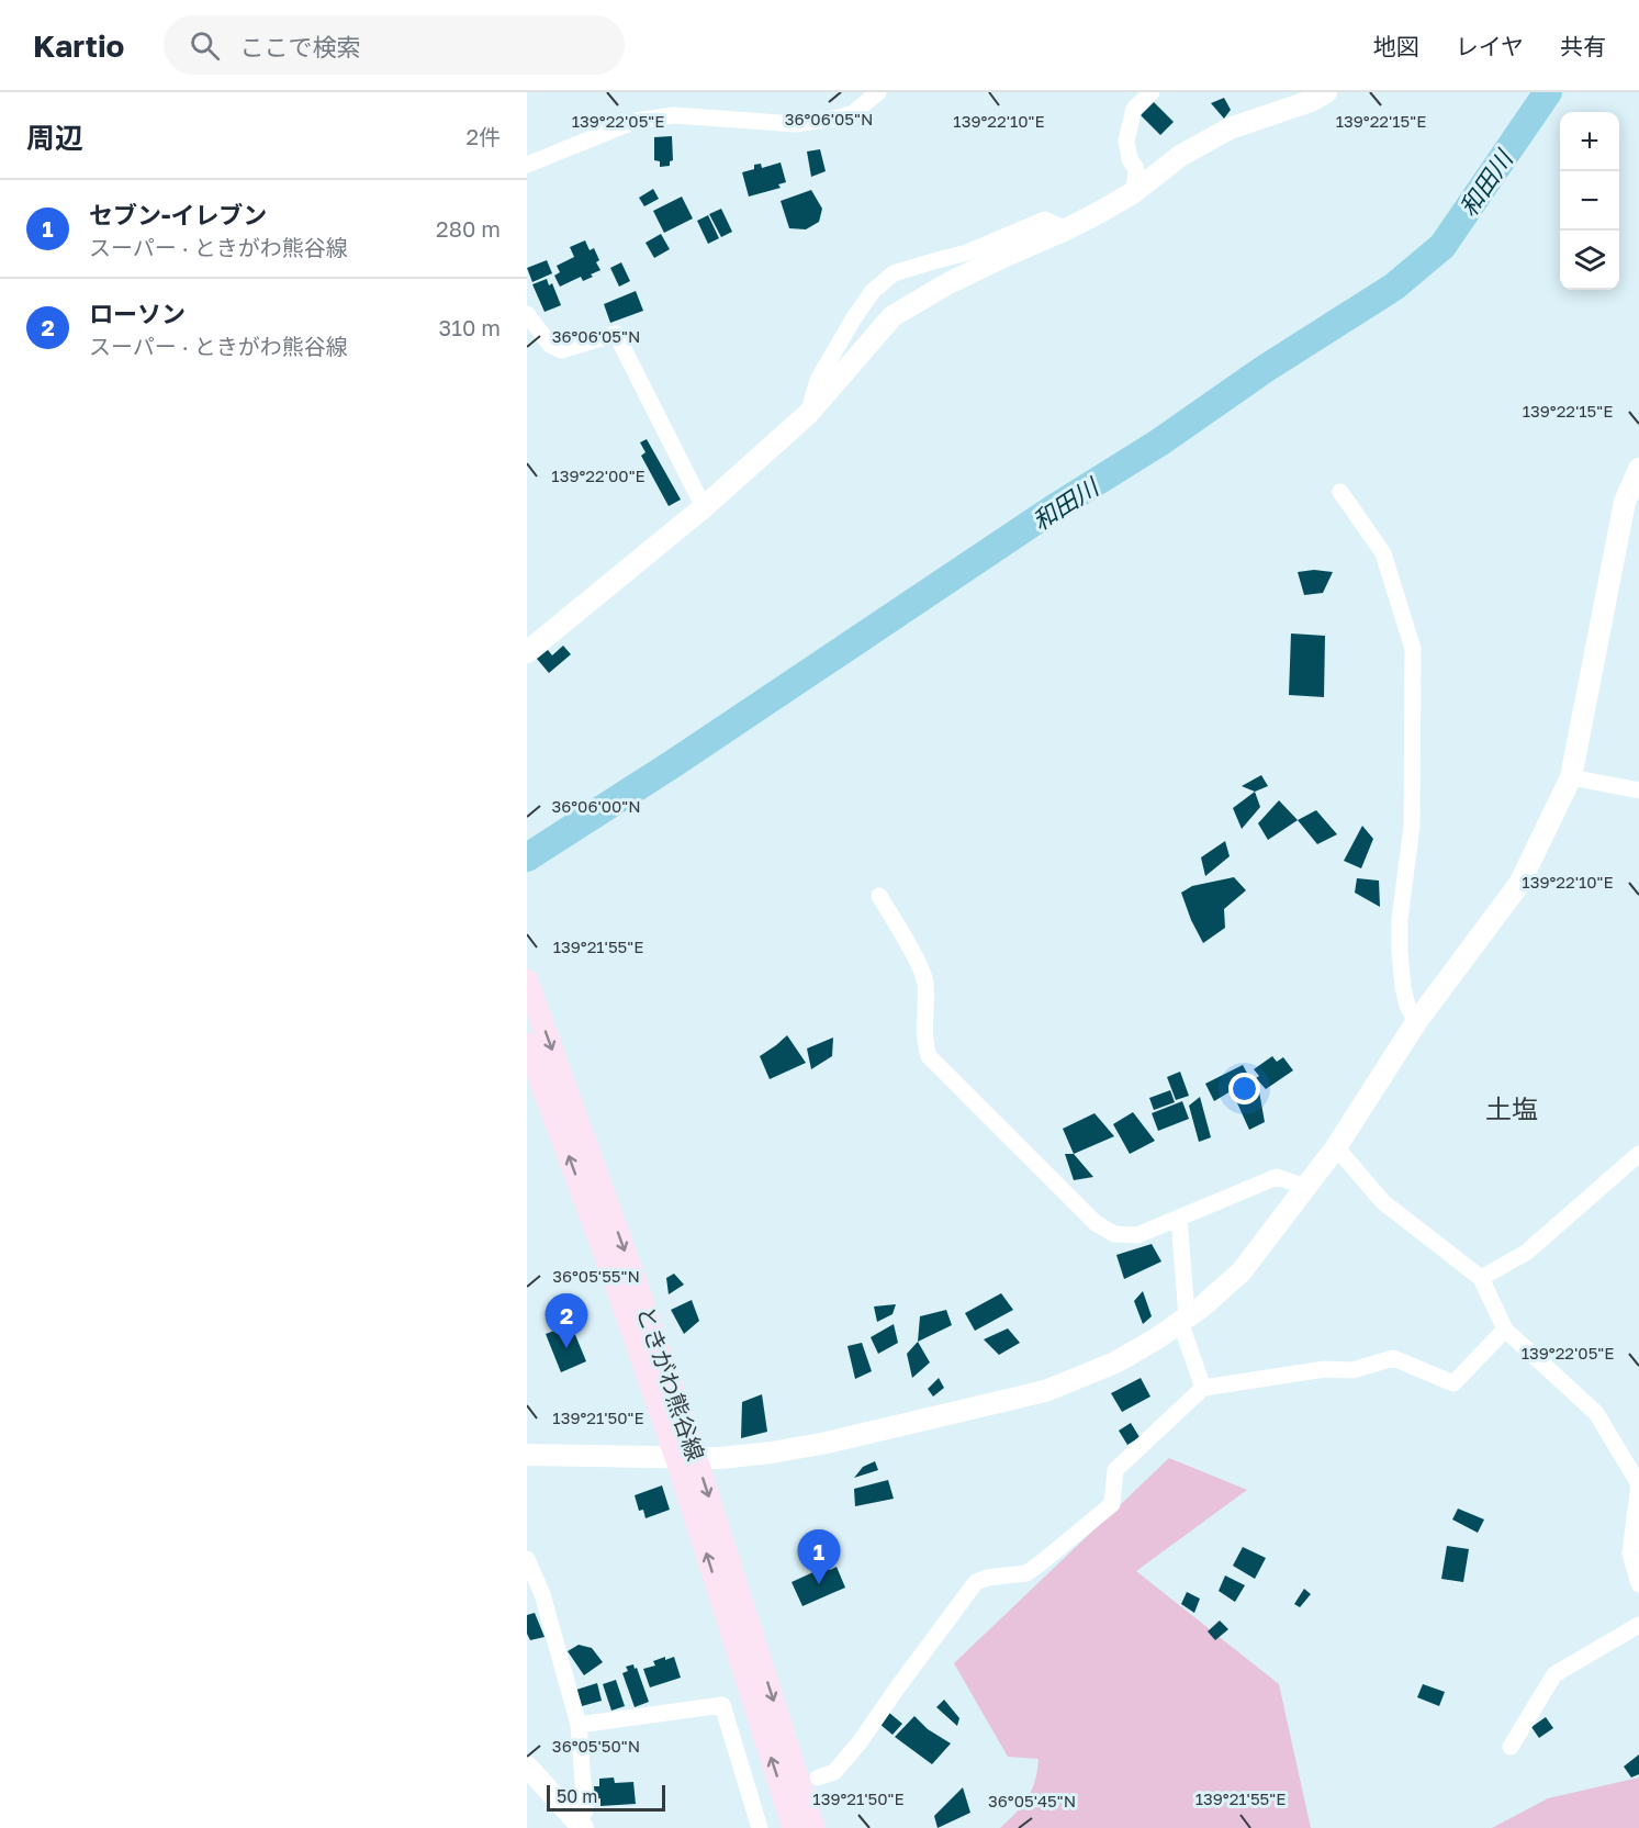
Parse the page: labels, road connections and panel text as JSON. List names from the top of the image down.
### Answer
{
  "streets": {
    "main road": ["ときがわ熊谷線"]
  },
  "districts": ["土塩"],
  "water": ["和田川"],
  "scale_bar": "50 m",
  "page": {
    "header": "Kartio",
    "search": "ここで検索",
    "nav": ["地図", "レイヤ", "共有"],
    "heading": ["周辺", "2件"],
    "map_buttons": ["+", "−"],
    "list": [
      {
        "mark": "1",
        "name": "セブン-イレブン",
        "note": "スーパー · ときがわ熊谷線",
        "value": "280 m"
      },
      {
        "mark": "2",
        "name": "ローソン",
        "note": "スーパー · ときがわ熊谷線",
        "value": "310 m"
      }
    ],
    "pins": ["2", "1"],
    "scale": "50 m"
  },
  "coordinates": [
    "36°06'05\"N",
    "139°22'10\"E",
    "139°22'05\"E",
    "139°22'15\"E",
    "139°22'00\"E",
    "36°06'00\"N",
    "139°21'55\"E",
    "36°05'55\"N",
    "139°21'50\"E",
    "36°05'50\"N",
    "36°05'45\"N"
  ]
}
